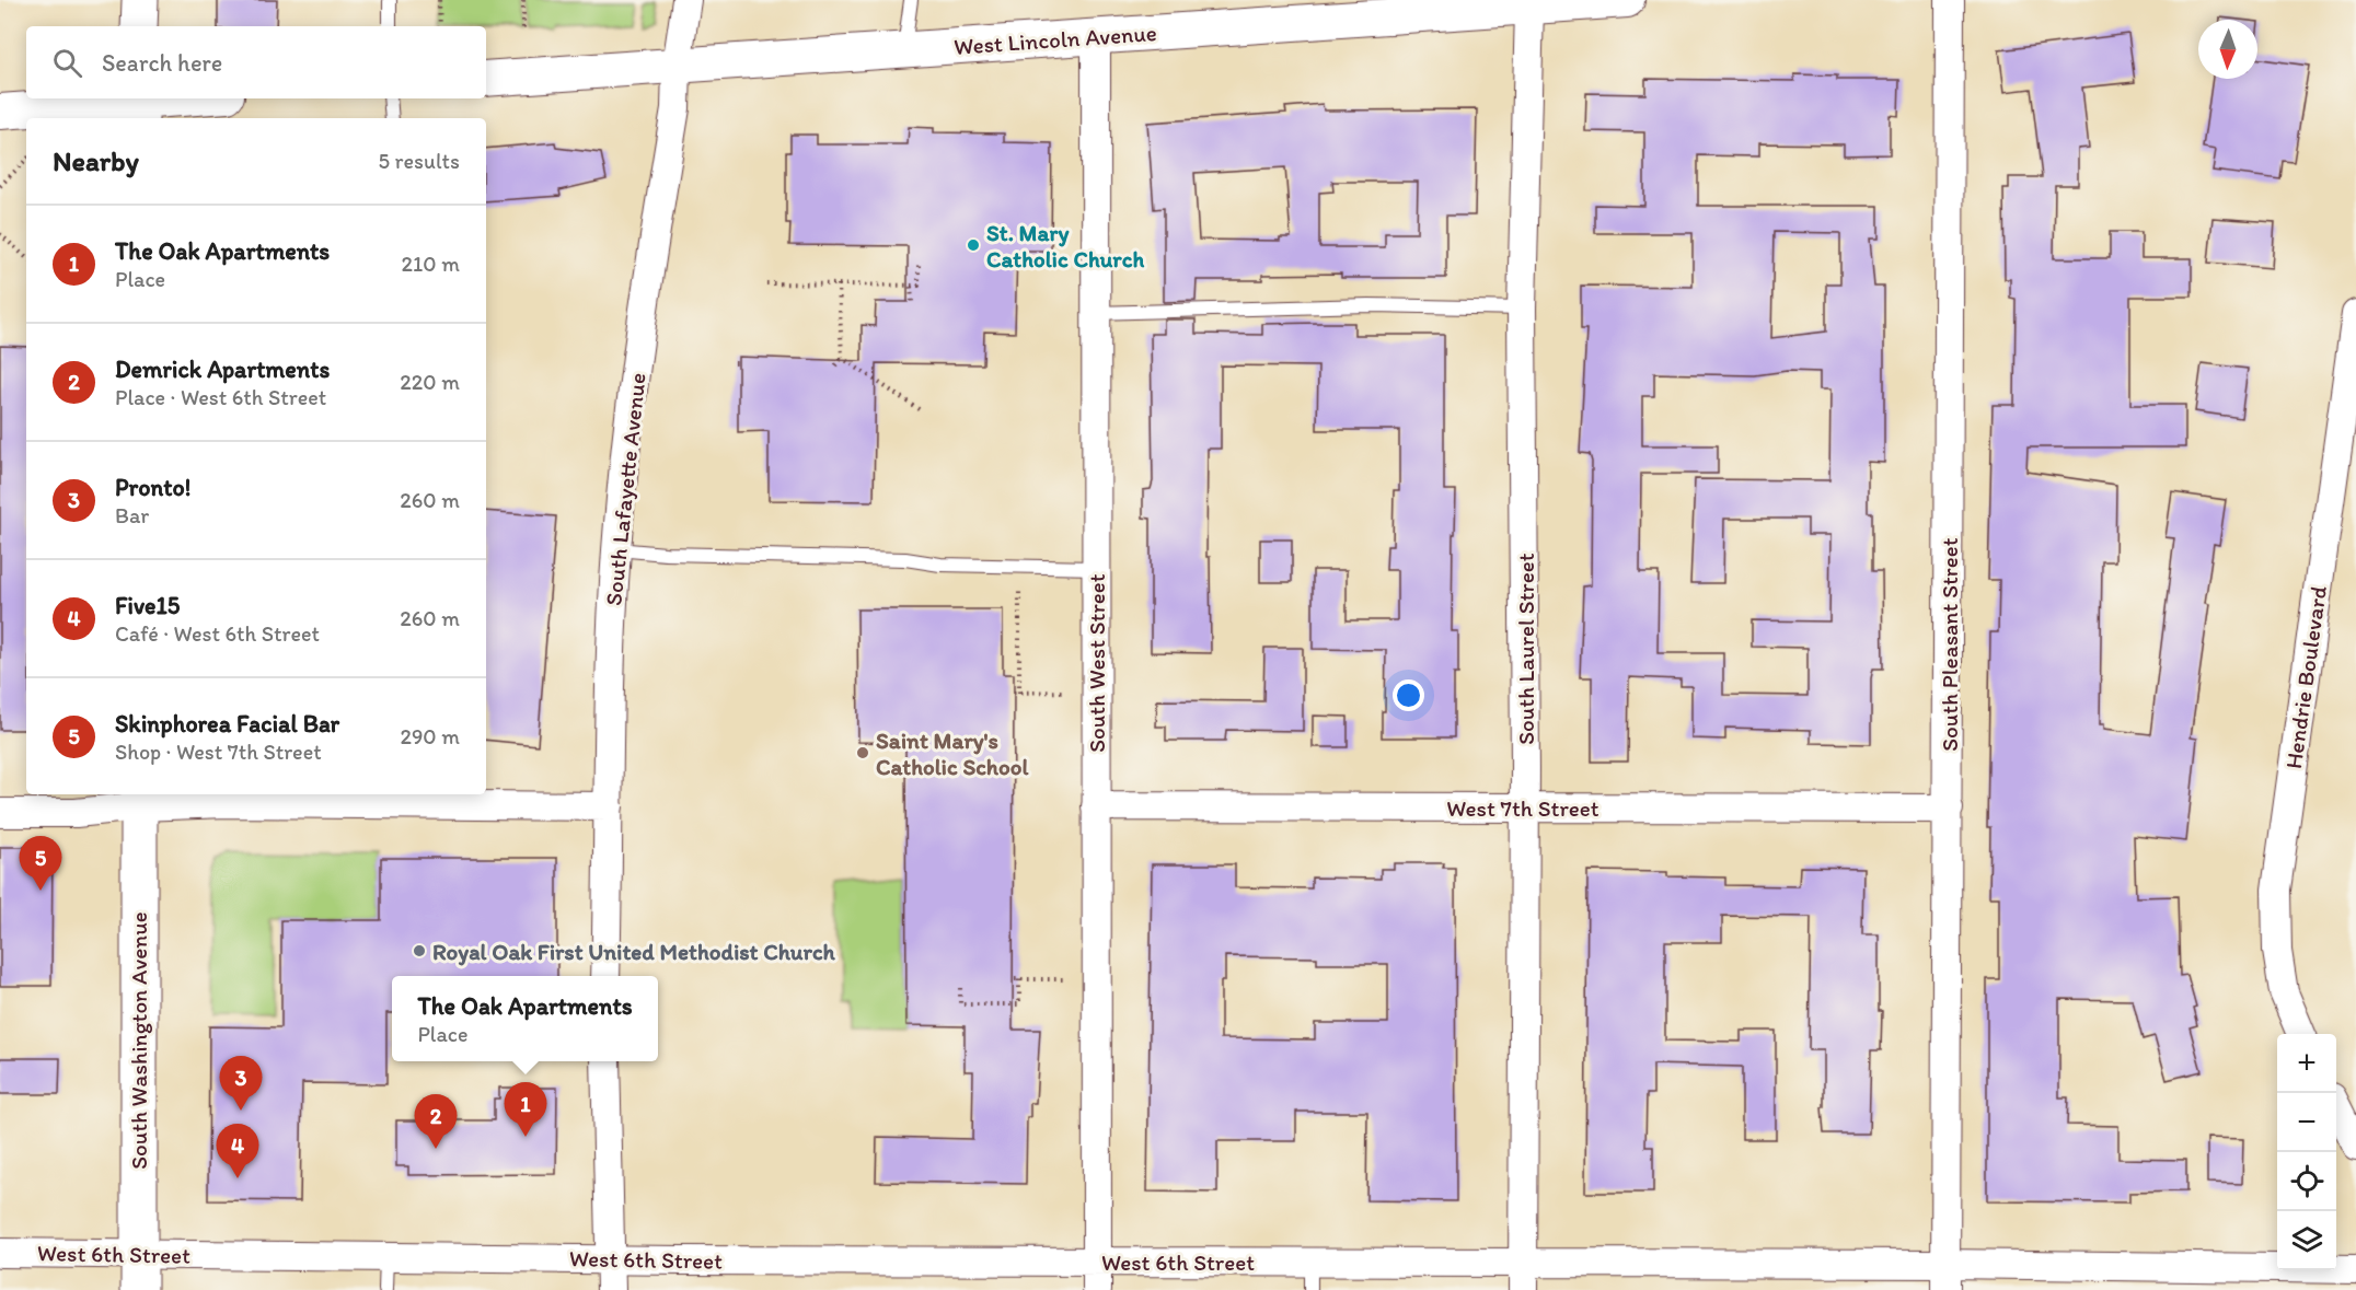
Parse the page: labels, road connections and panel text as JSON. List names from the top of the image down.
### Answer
{
  "streets": {
    "main road": ["South Washington Avenue"],
    "street": [
      "West Lincoln Avenue",
      "South Lafayette Avenue",
      "South Pleasant Street",
      "South Laurel Street",
      "South West Street",
      "Hendrie Boulevard",
      "West 7th Street",
      "West 6th Street"
    ]
  },
  "crossings": [
    ["West Lincoln Avenue", "South Lafayette Avenue"],
    ["West Lincoln Avenue", "South Laurel Street"],
    ["West Lincoln Avenue", "South West Street"],
    ["South Pleasant Street", "West 7th Street"],
    ["South Pleasant Street", "West 6th Street"],
    ["South Laurel Street", "West 7th Street"],
    ["South Laurel Street", "West 6th Street"],
    ["South West Street", "West 7th Street"],
    ["South West Street", "West 6th Street"],
    ["South Washington Avenue", "West 6th Street"]
  ],
  "places": ["St. Mary Catholic Church", "Saint Mary's Catholic School", "Royal Oak First United Methodist Church"],
  "north": "bottom",
  "page": {
    "search": "Search here",
    "heading": ["Nearby", "5 results"],
    "list": [
      {
        "mark": "1",
        "name": "The Oak Apartments",
        "note": "Place",
        "value": "210 m"
      },
      {
        "mark": "2",
        "name": "Demrick Apartments",
        "note": "Place · West 6th Street",
        "value": "220 m"
      },
      {
        "mark": "3",
        "name": "Pronto!",
        "note": "Bar",
        "value": "260 m"
      },
      {
        "mark": "4",
        "name": "Five15",
        "note": "Café · West 6th Street",
        "value": "260 m"
      },
      {
        "mark": "5",
        "name": "Skinphorea Facial Bar",
        "note": "Shop · West 7th Street",
        "value": "290 m"
      }
    ],
    "pins": [
      "5",
      "3",
      "1",
      "2",
      "4"
    ],
    "popup": ["The Oak Apartments", "Place"],
    "map_buttons": ["+", "−"]
  }
}
